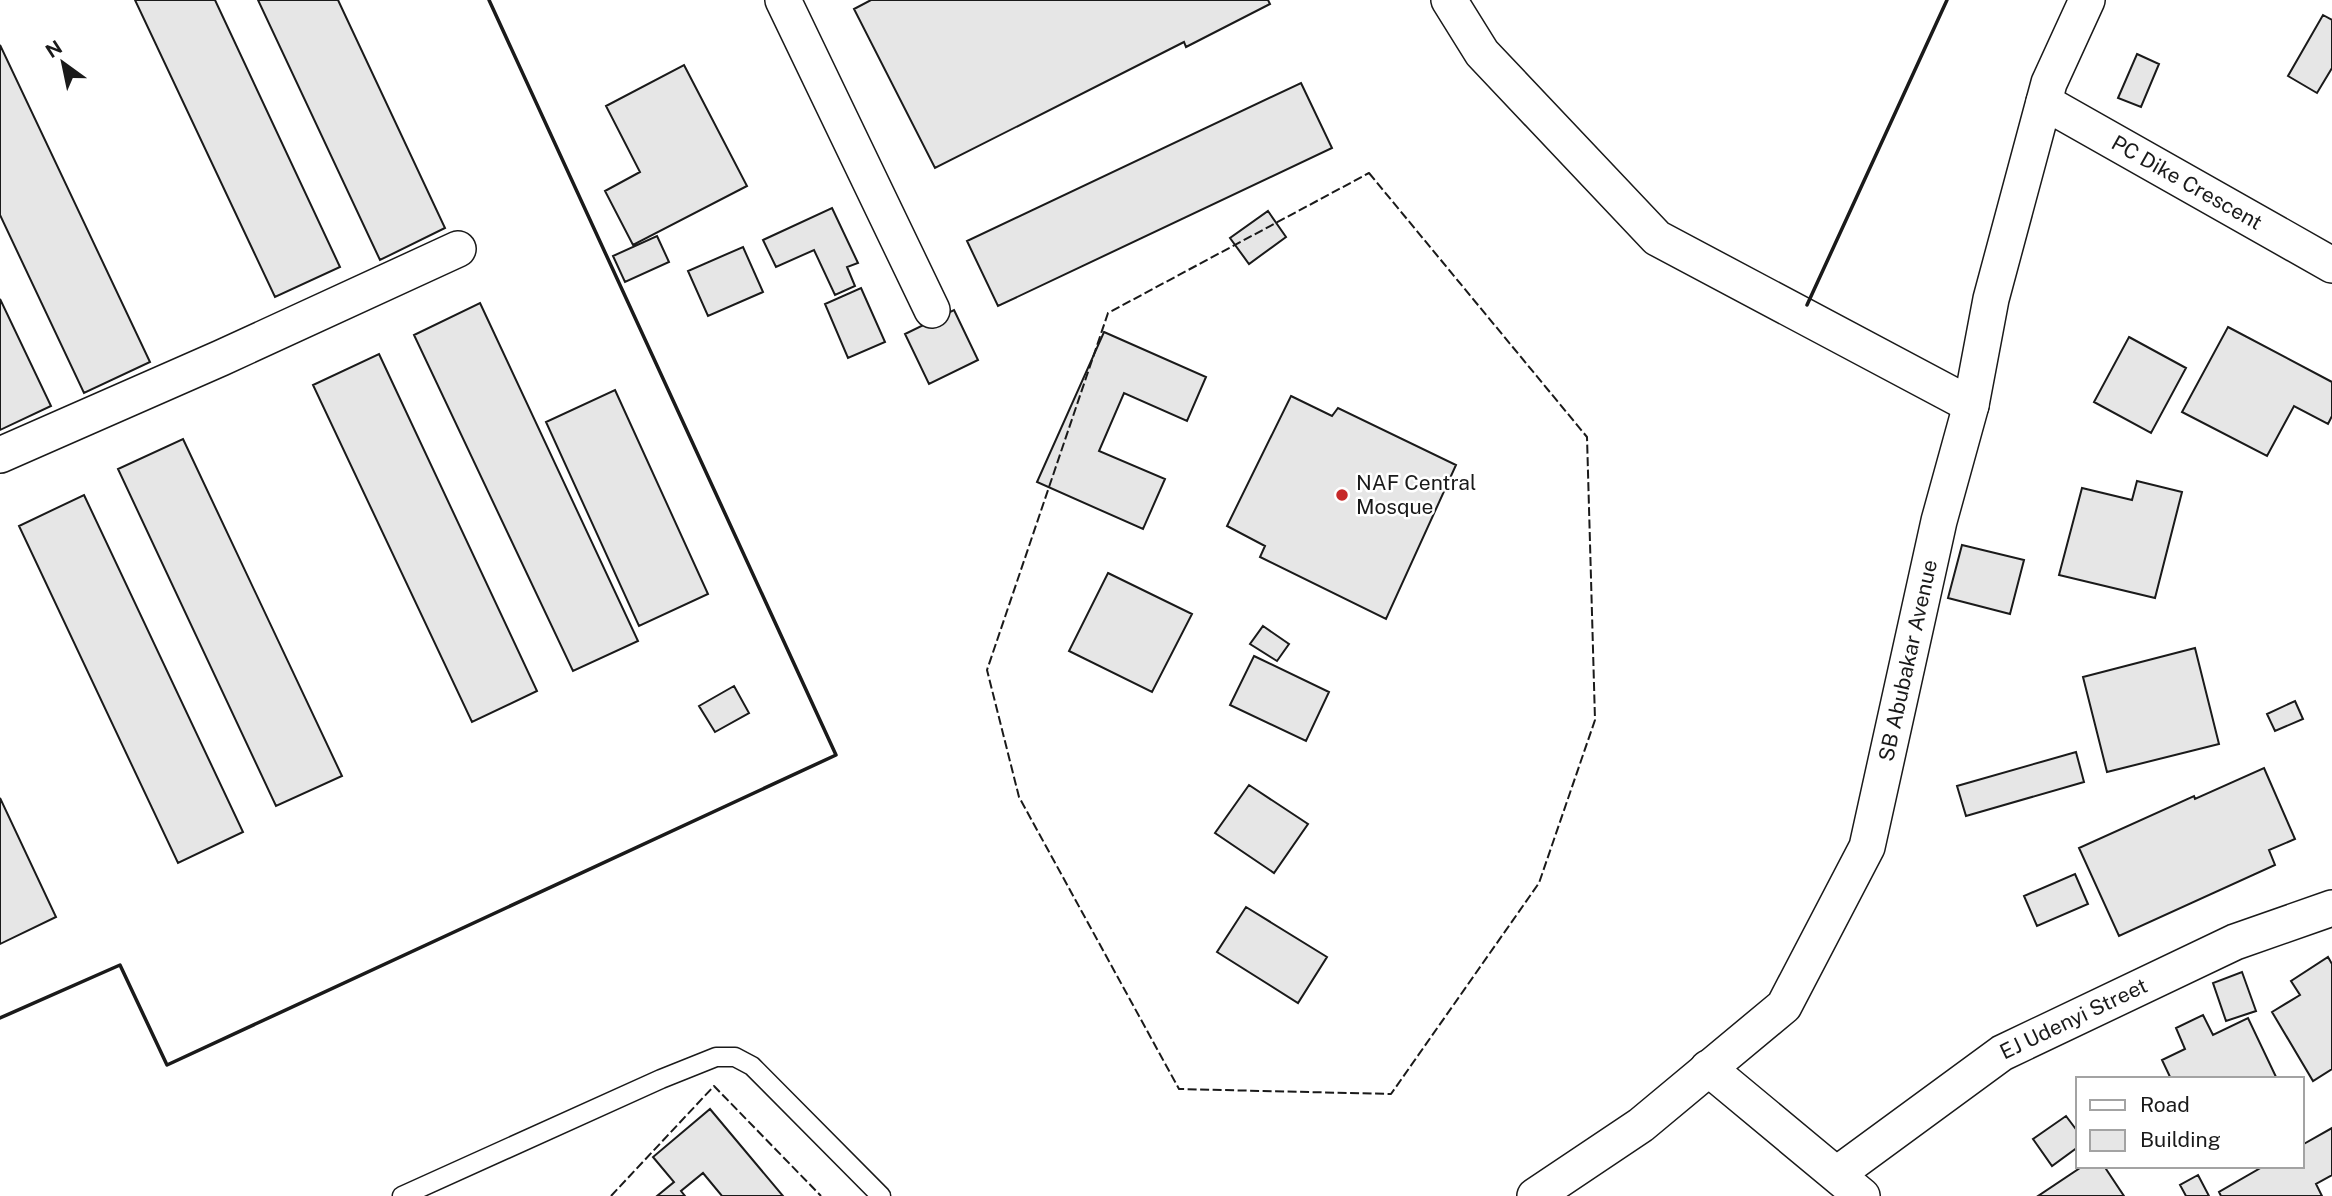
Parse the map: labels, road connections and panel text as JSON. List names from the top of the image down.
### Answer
{
  "streets": {
    "street": ["PC Dike Crescent", "SB Abubakar Avenue", "EJ Udenyi Street"]
  },
  "crossings": [
    ["PC Dike Crescent", "SB Abubakar Avenue"]
  ],
  "places": ["NAF Central Mosque"],
  "legend": ["Road", "Building"],
  "north": "top left"
}
